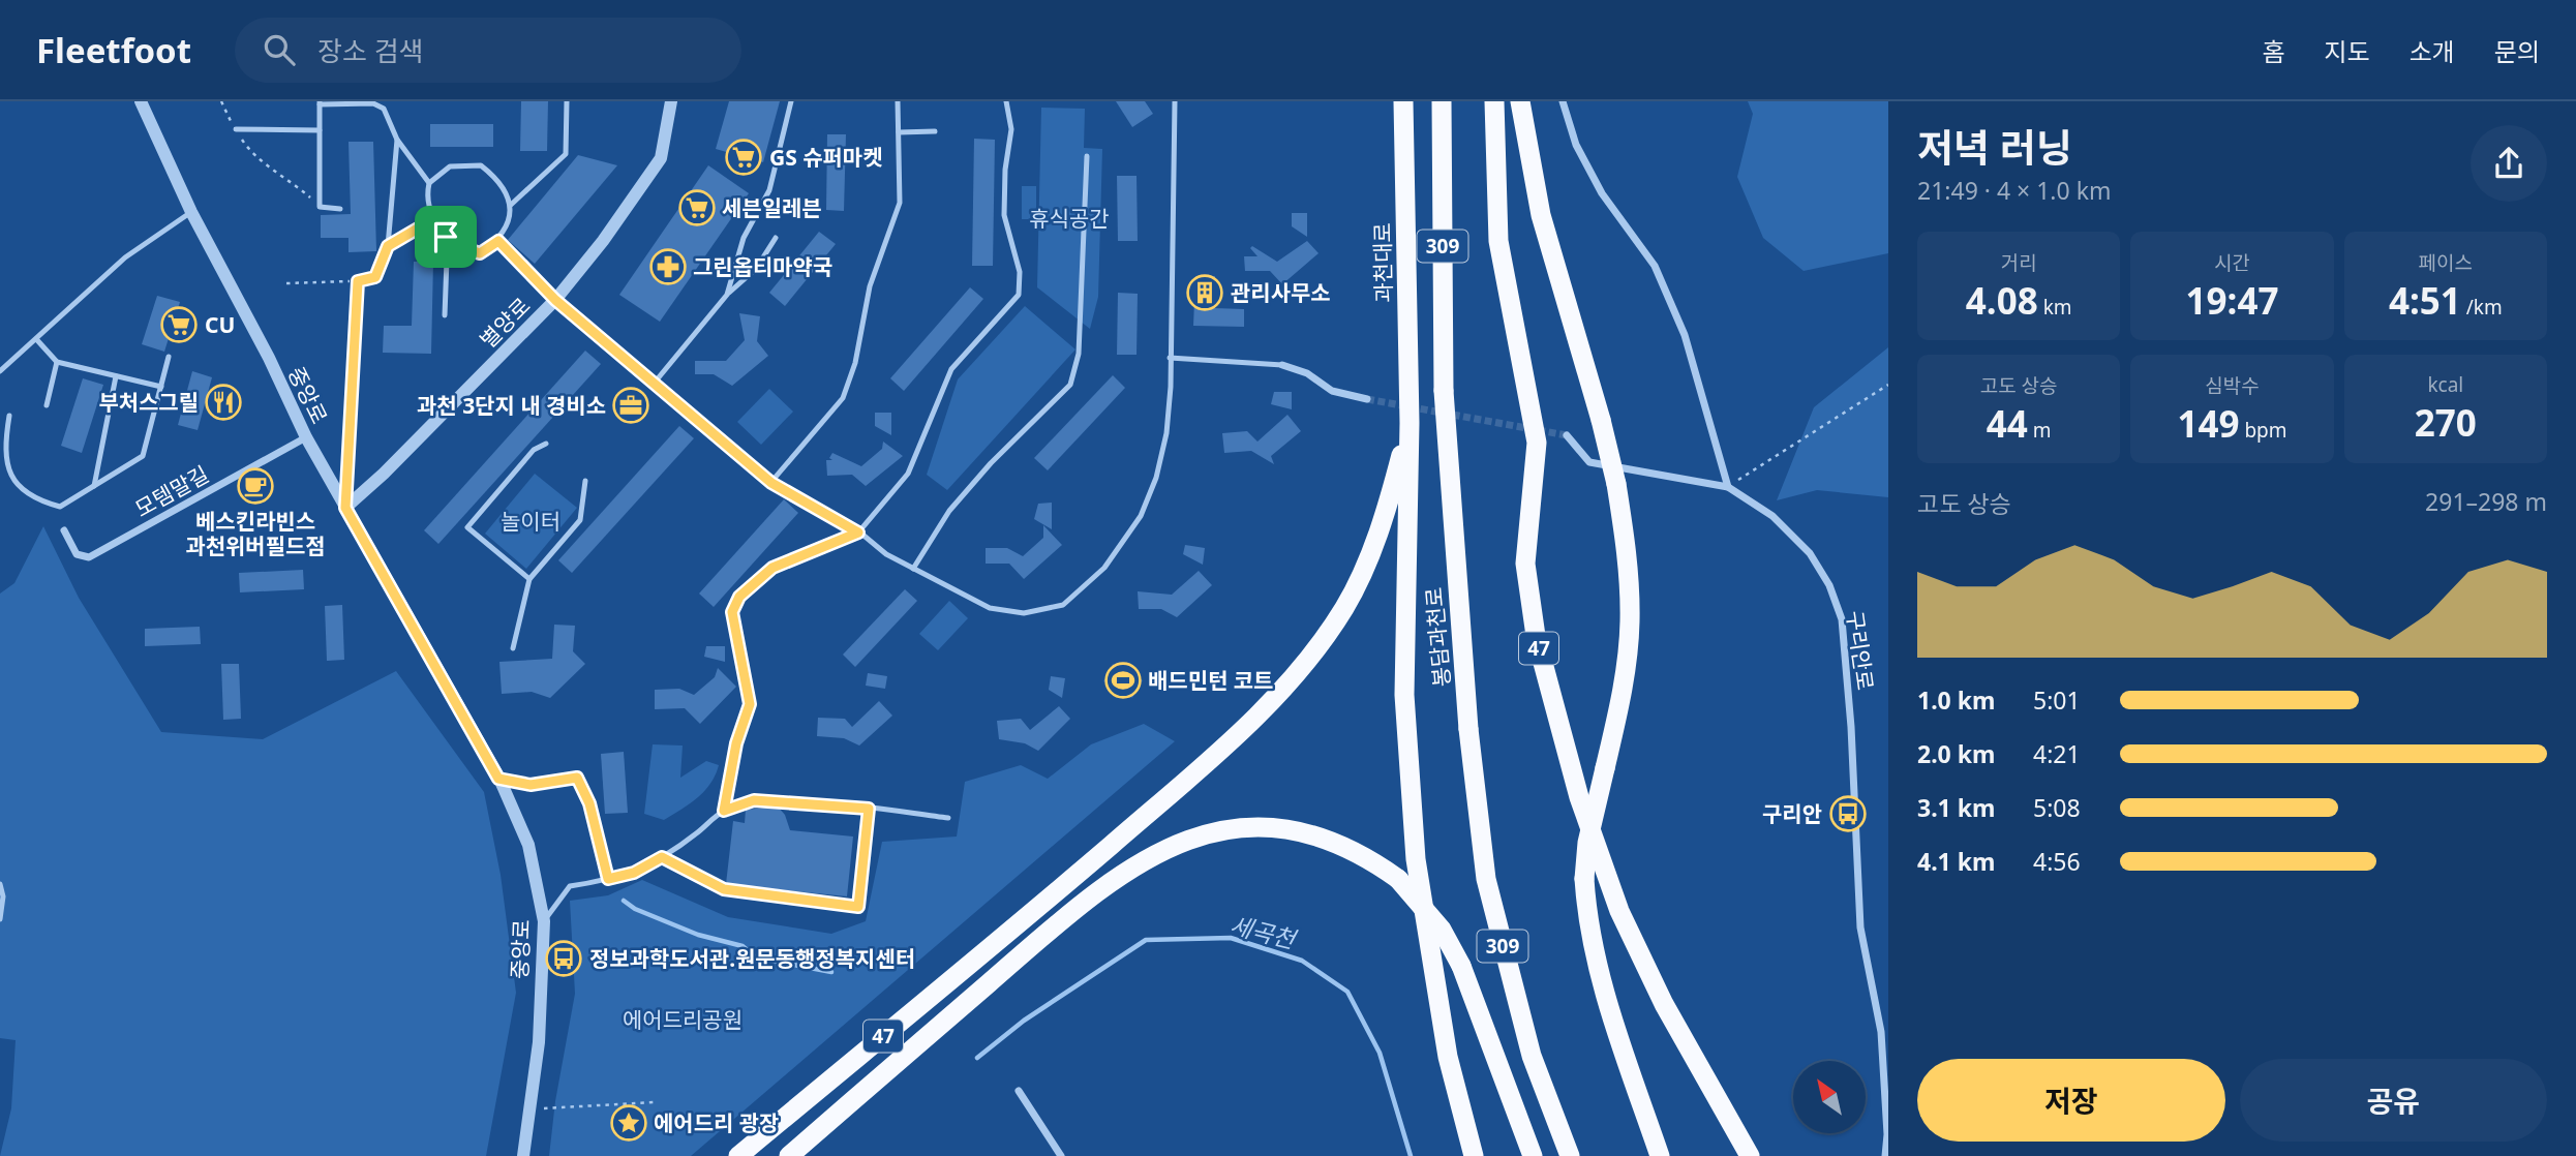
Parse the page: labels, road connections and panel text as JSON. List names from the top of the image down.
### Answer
{
  "streets": {
    "highway": [
      "309",
      "과천대로",
      "봉담과천로",
      "47"
    ],
    "street": [
      "별양로",
      "중앙로",
      "모템말길",
      "구리안로"
    ]
  },
  "crossings": [
    ["과천대로", "47"],
    ["별양로", "중앙로"],
    ["중앙로", "모템말길"]
  ],
  "water": ["세곡천"],
  "parks": ["휴식공간", "놀이터", "에어드리공원"],
  "places": {
    "supermarket": ["GS 슈퍼마켓", "세븐일레븐", "CU"],
    "pharmacy": ["그린옵티마약국"],
    "building": ["관리사무소"],
    "restaurant": ["부처스그릴"],
    "office": ["과천 3단지 내 경비소"],
    "cafe": ["베스킨라빈스 과천위버필드점"],
    "sports": ["배드민턴 코트"],
    "bus stop": ["구리안", "정보과학도서관.원문동행정복지센터"],
    "place": ["에어드리 광장"]
  },
  "north": "top left",
  "page": {
    "header": "Fleetfoot",
    "search": "장소 검색",
    "nav": [
      "홈",
      "지도",
      "소개",
      "문의"
    ],
    "heading": ["저녁 러닝", "21:49 · 4 × 1.0 km"],
    "stats": [
      ["거리", "4.08 km"],
      ["시간", "19:47"],
      ["페이스", "4:51 /km"],
      ["고도 상승", "44 m"],
      ["심박수", "149 bpm"],
      ["kcal", "270"]
    ],
    "chart": ["고도 상승", "291–298 m"],
    "list": [
      {
        "name": "1.0 km",
        "note": "5:01"
      },
      {
        "name": "2.0 km",
        "note": "4:21"
      },
      {
        "name": "3.1 km",
        "note": "5:08"
      },
      {
        "name": "4.1 km",
        "note": "4:56"
      }
    ],
    "buttons": ["저장", "공유"]
  }
}
